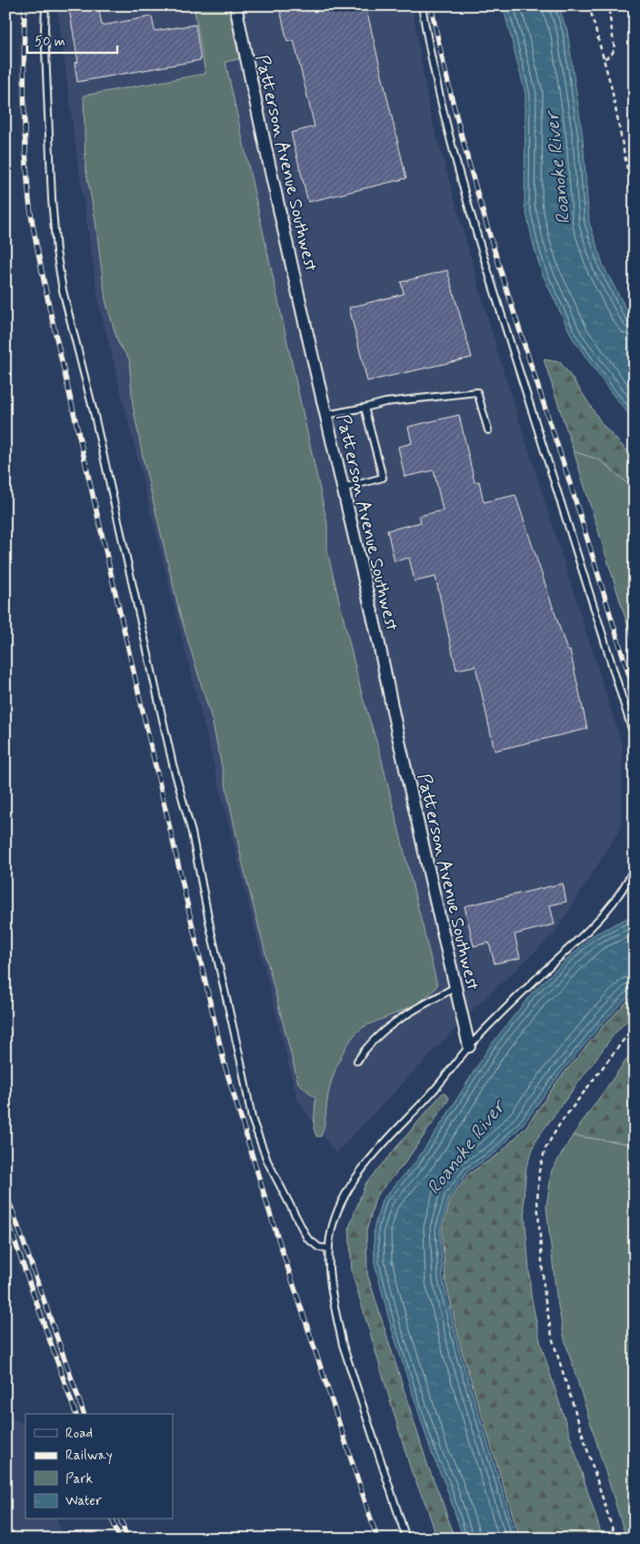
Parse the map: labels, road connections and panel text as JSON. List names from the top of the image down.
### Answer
{
  "streets": {
    "street": ["Patterson Avenue Southwest"]
  },
  "water": ["Roanoke River"],
  "legend": [
    "Road",
    "Railway",
    "Park",
    "Water"
  ],
  "scale_bar": "50 m"
}
